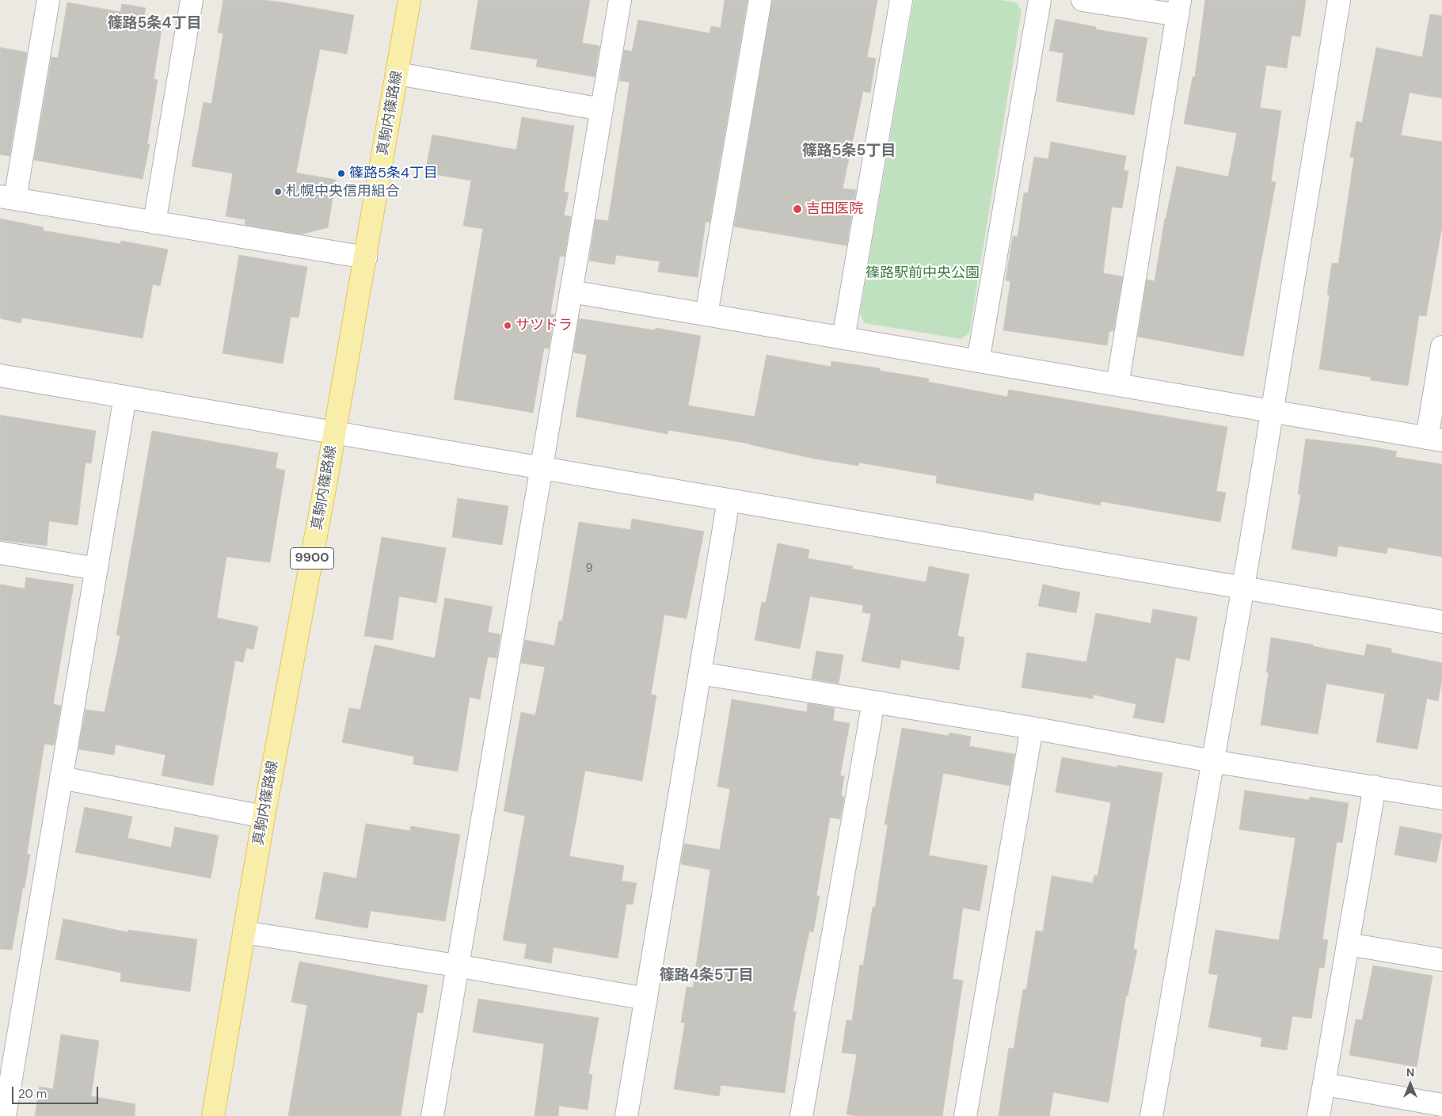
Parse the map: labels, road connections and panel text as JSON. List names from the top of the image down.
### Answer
{
  "streets": {
    "main road": ["真駒内篠路線", "9900"]
  },
  "districts": ["篠路5条4丁目", "篠路5条5丁目", "篠路4条5丁目"],
  "parks": ["篠路駅前中央公園"],
  "places": [
    "篠路5条4丁目",
    "札幌中央信用組合",
    "吉田医院",
    "サツドラ"
  ],
  "house_numbers": ["9"],
  "scale_bar": "20 m",
  "north": "top"
}
